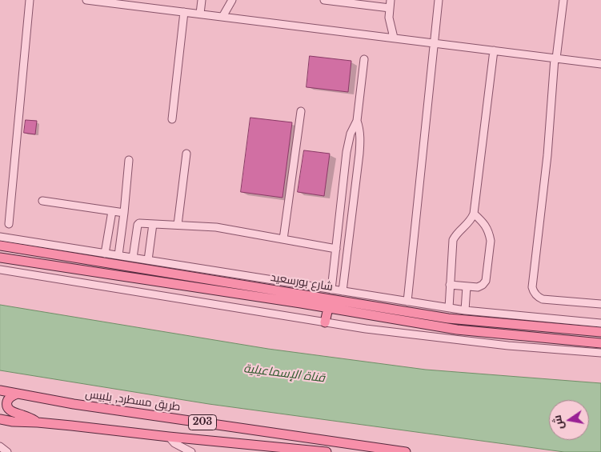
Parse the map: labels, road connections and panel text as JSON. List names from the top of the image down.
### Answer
{
  "streets": {
    "main road": ["شارع بورسعيد", "طريق مسطرد, بلبيس", "203"]
  },
  "water": ["قناة الإسماعيلية"],
  "north": "left"
}
